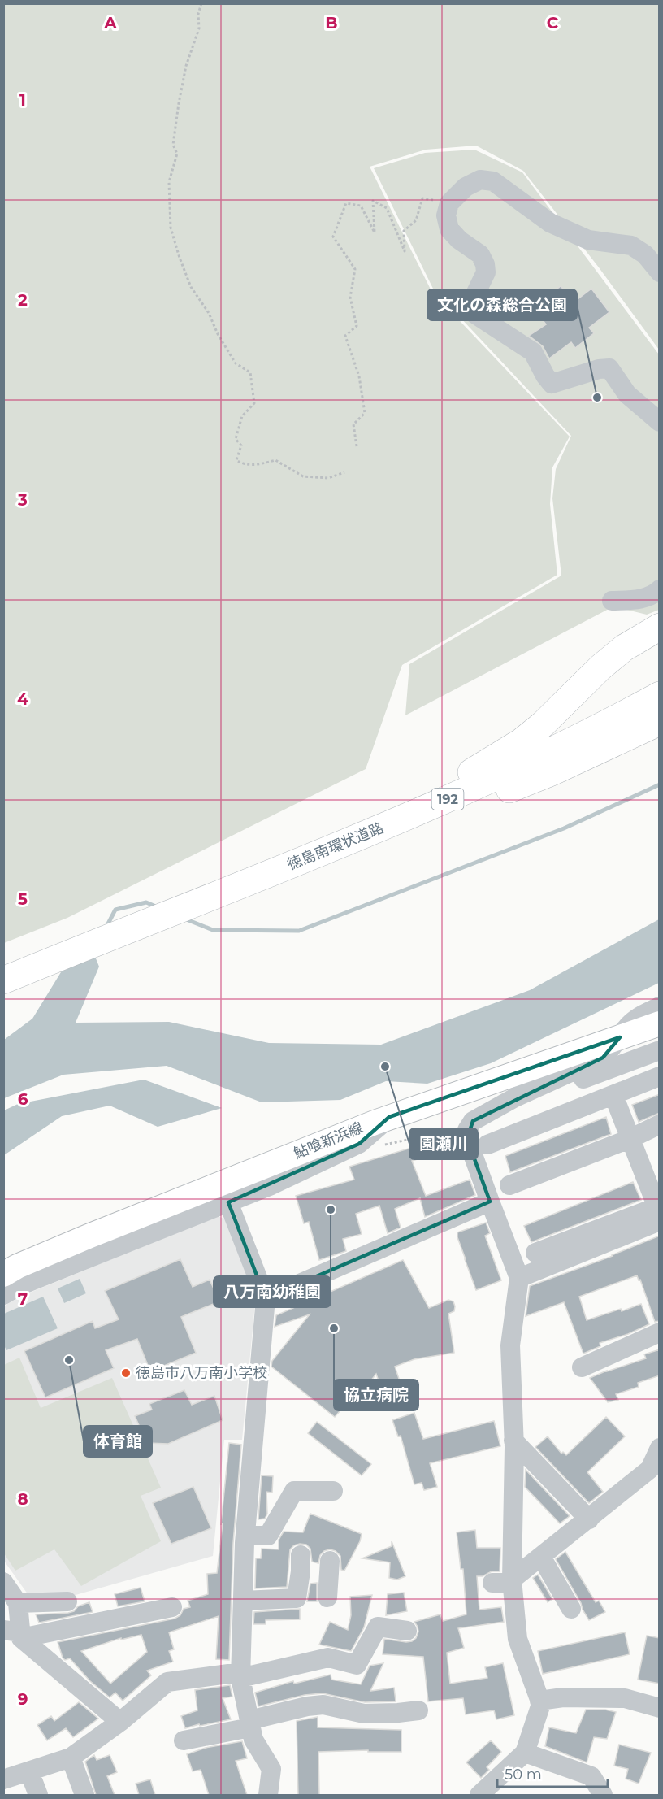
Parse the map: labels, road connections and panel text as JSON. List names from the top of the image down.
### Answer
{
  "streets": {
    "highway": ["192", "徳島南環状道路"],
    "main road": ["鮎喰新浜線"]
  },
  "places": [
    "文化の森総合公園",
    "園瀬川",
    "八万南幼稚園",
    "協立病院",
    "体育館",
    "徳島市八万南小学校"
  ],
  "scale_bar": "50 m",
  "grid": {
    "columns": ["A", "B", "C"],
    "rows": [
      "1",
      "2",
      "3",
      "4",
      "5",
      "6",
      "7",
      "8",
      "9"
    ]
  }
}
